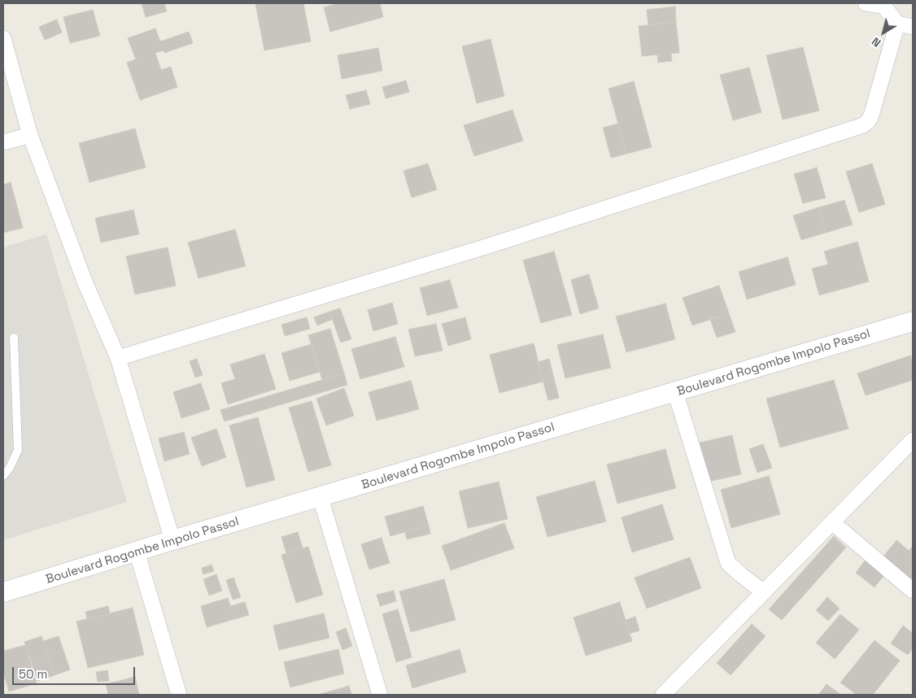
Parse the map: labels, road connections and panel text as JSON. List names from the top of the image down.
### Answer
{
  "streets": {
    "street": ["Boulevard Rogombe Impolo Passol"]
  },
  "scale_bar": "50 m",
  "north": "bottom left"
}
